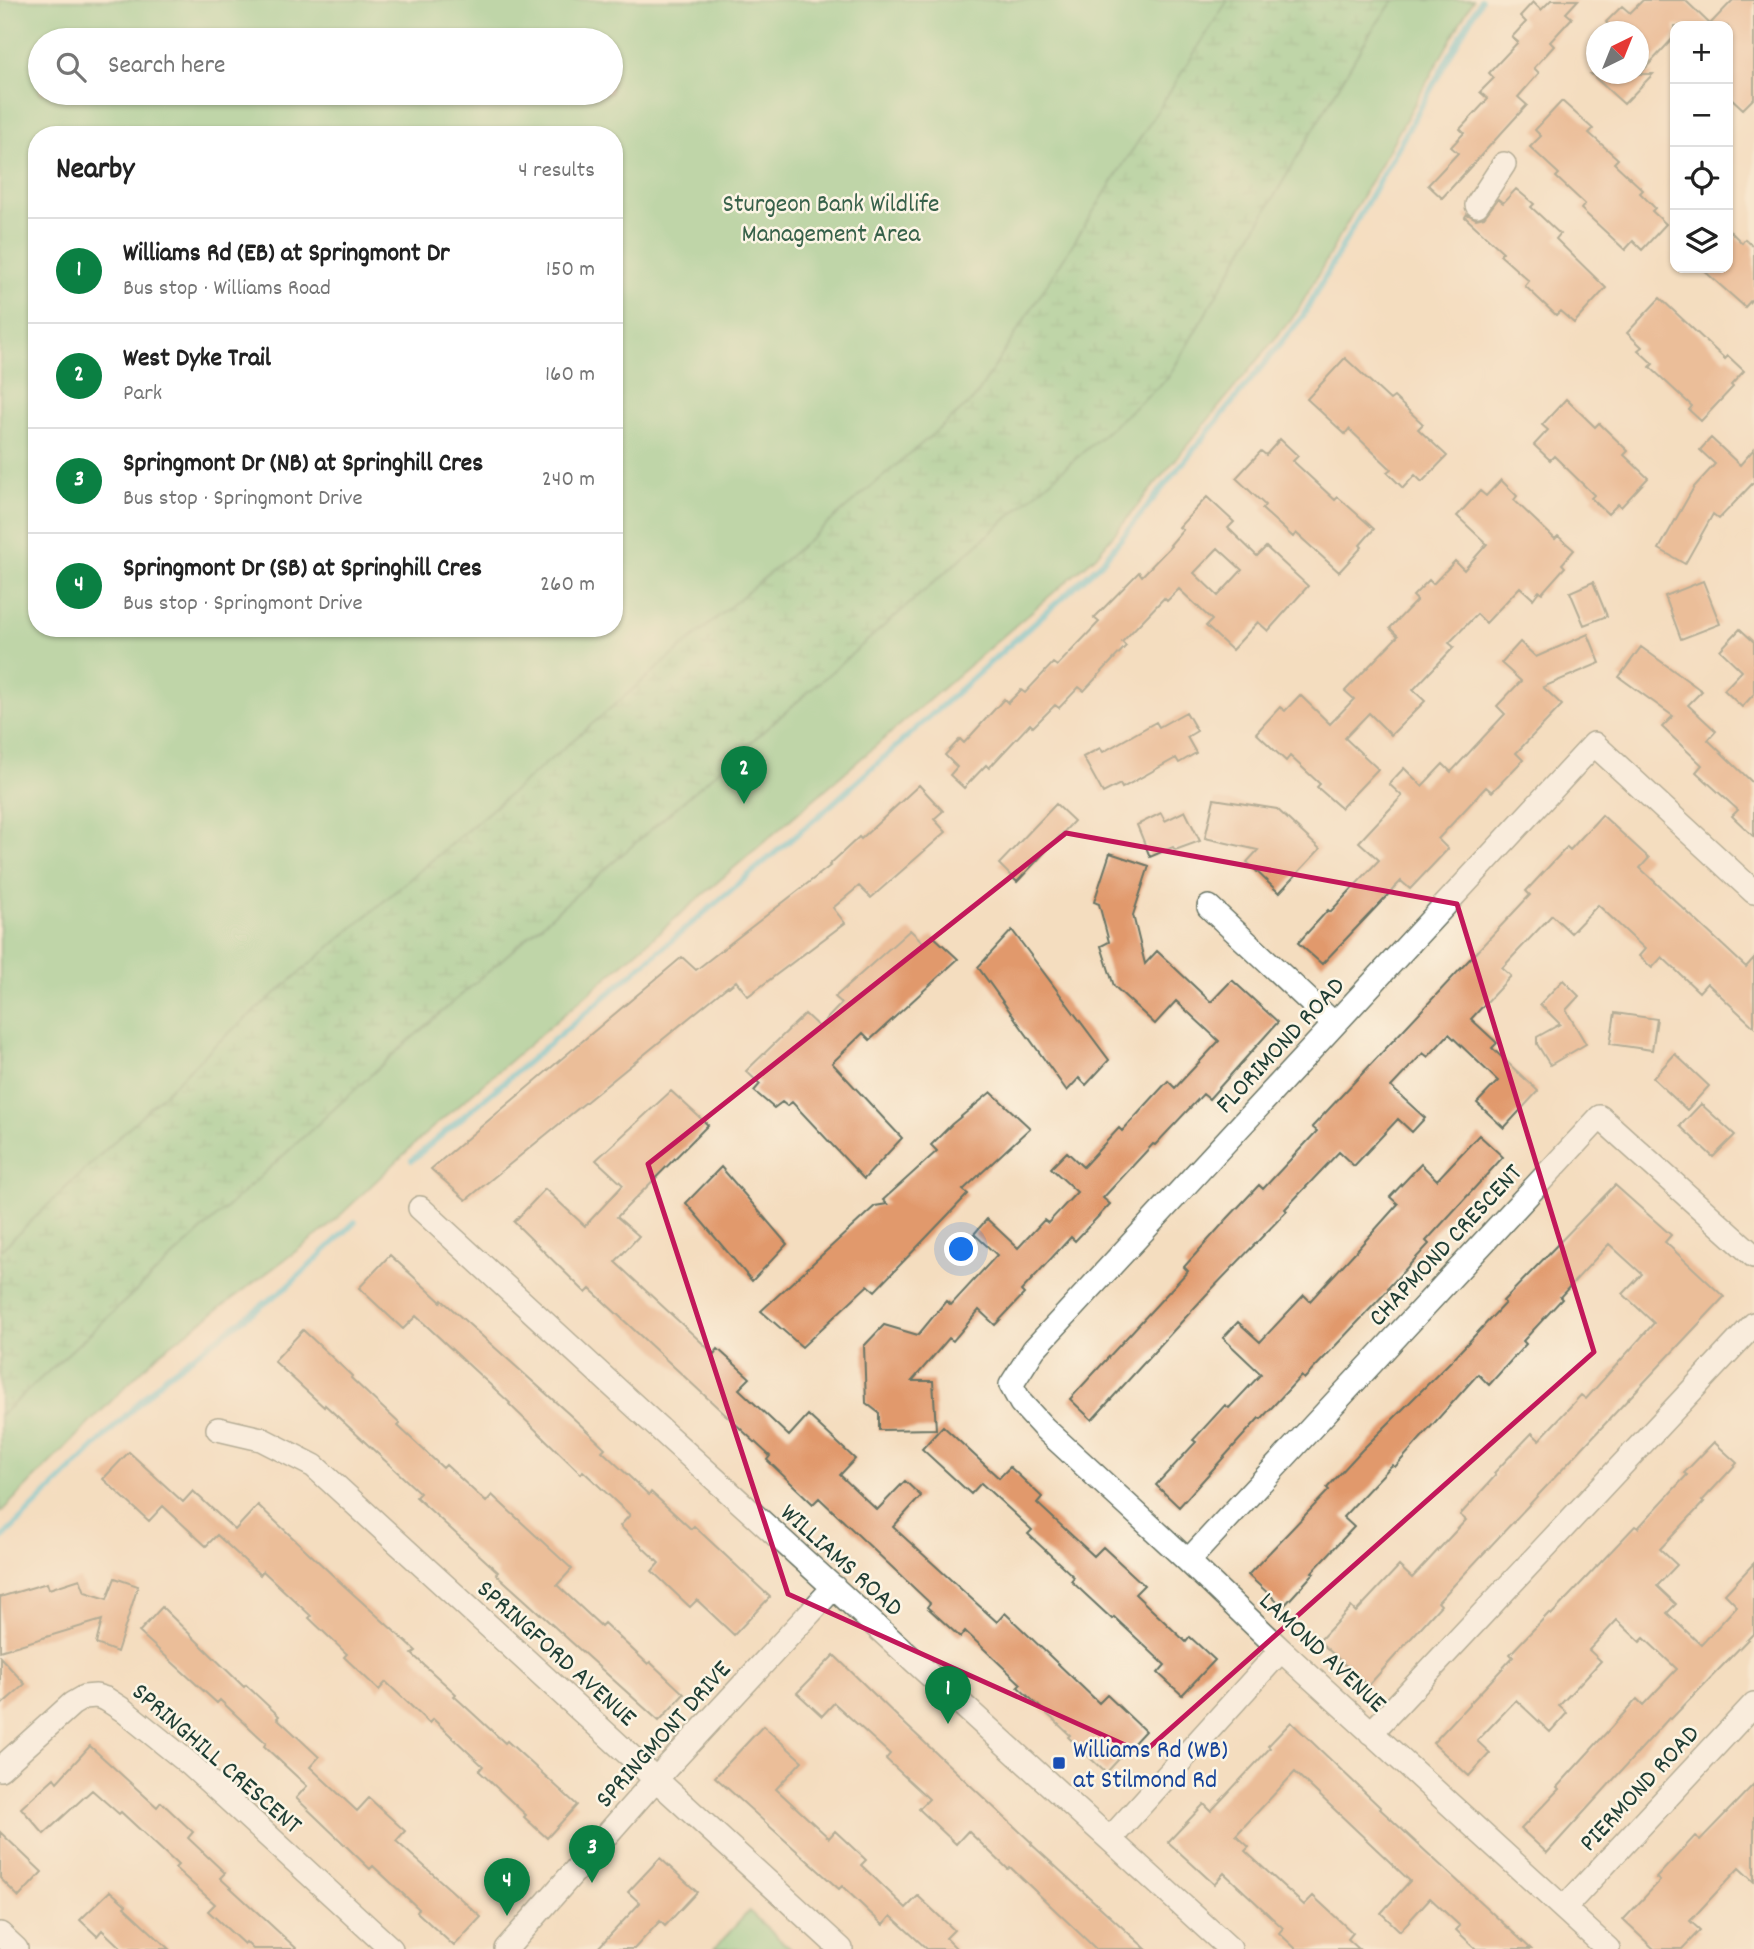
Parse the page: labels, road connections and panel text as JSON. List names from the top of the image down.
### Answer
{
  "streets": {
    "street": [
      "FLORIMOND ROAD",
      "CHAPMOND CRESCENT",
      "WILLIAMS ROAD",
      "LAMOND AVENUE",
      "SPRINGFORD AVENUE",
      "SPRINGMONT DRIVE",
      "SPRINGHILL CRESCENT",
      "PIERMOND ROAD"
    ]
  },
  "crossings": [
    ["FLORIMOND ROAD", "LAMOND AVENUE"],
    ["CHAPMOND CRESCENT", "LAMOND AVENUE"],
    ["WILLIAMS ROAD", "SPRINGMONT DRIVE"],
    ["LAMOND AVENUE", "PIERMOND ROAD"],
    ["SPRINGFORD AVENUE", "SPRINGMONT DRIVE"]
  ],
  "parks": ["Sturgeon Bank Wildlife Management Area"],
  "places": {
    "transit": ["Williams Rd (WB) at Stilmond Rd"]
  },
  "north": "top right",
  "page": {
    "map_buttons": ["+", "−"],
    "search": "Search here",
    "heading": ["Nearby", "4 results"],
    "list": [
      {
        "mark": "1",
        "name": "Williams Rd (EB) at Springmont Dr",
        "note": "Bus stop · Williams Road",
        "value": "150 m"
      },
      {
        "mark": "2",
        "name": "West Dyke Trail",
        "note": "Park",
        "value": "160 m"
      },
      {
        "mark": "3",
        "name": "Springmont Dr (NB) at Springhill Cres",
        "note": "Bus stop · Springmont Drive",
        "value": "240 m"
      },
      {
        "mark": "4",
        "name": "Springmont Dr (SB) at Springhill Cres",
        "note": "Bus stop · Springmont Drive",
        "value": "260 m"
      }
    ],
    "pins": [
      "2",
      "1",
      "3",
      "4"
    ]
  }
}
